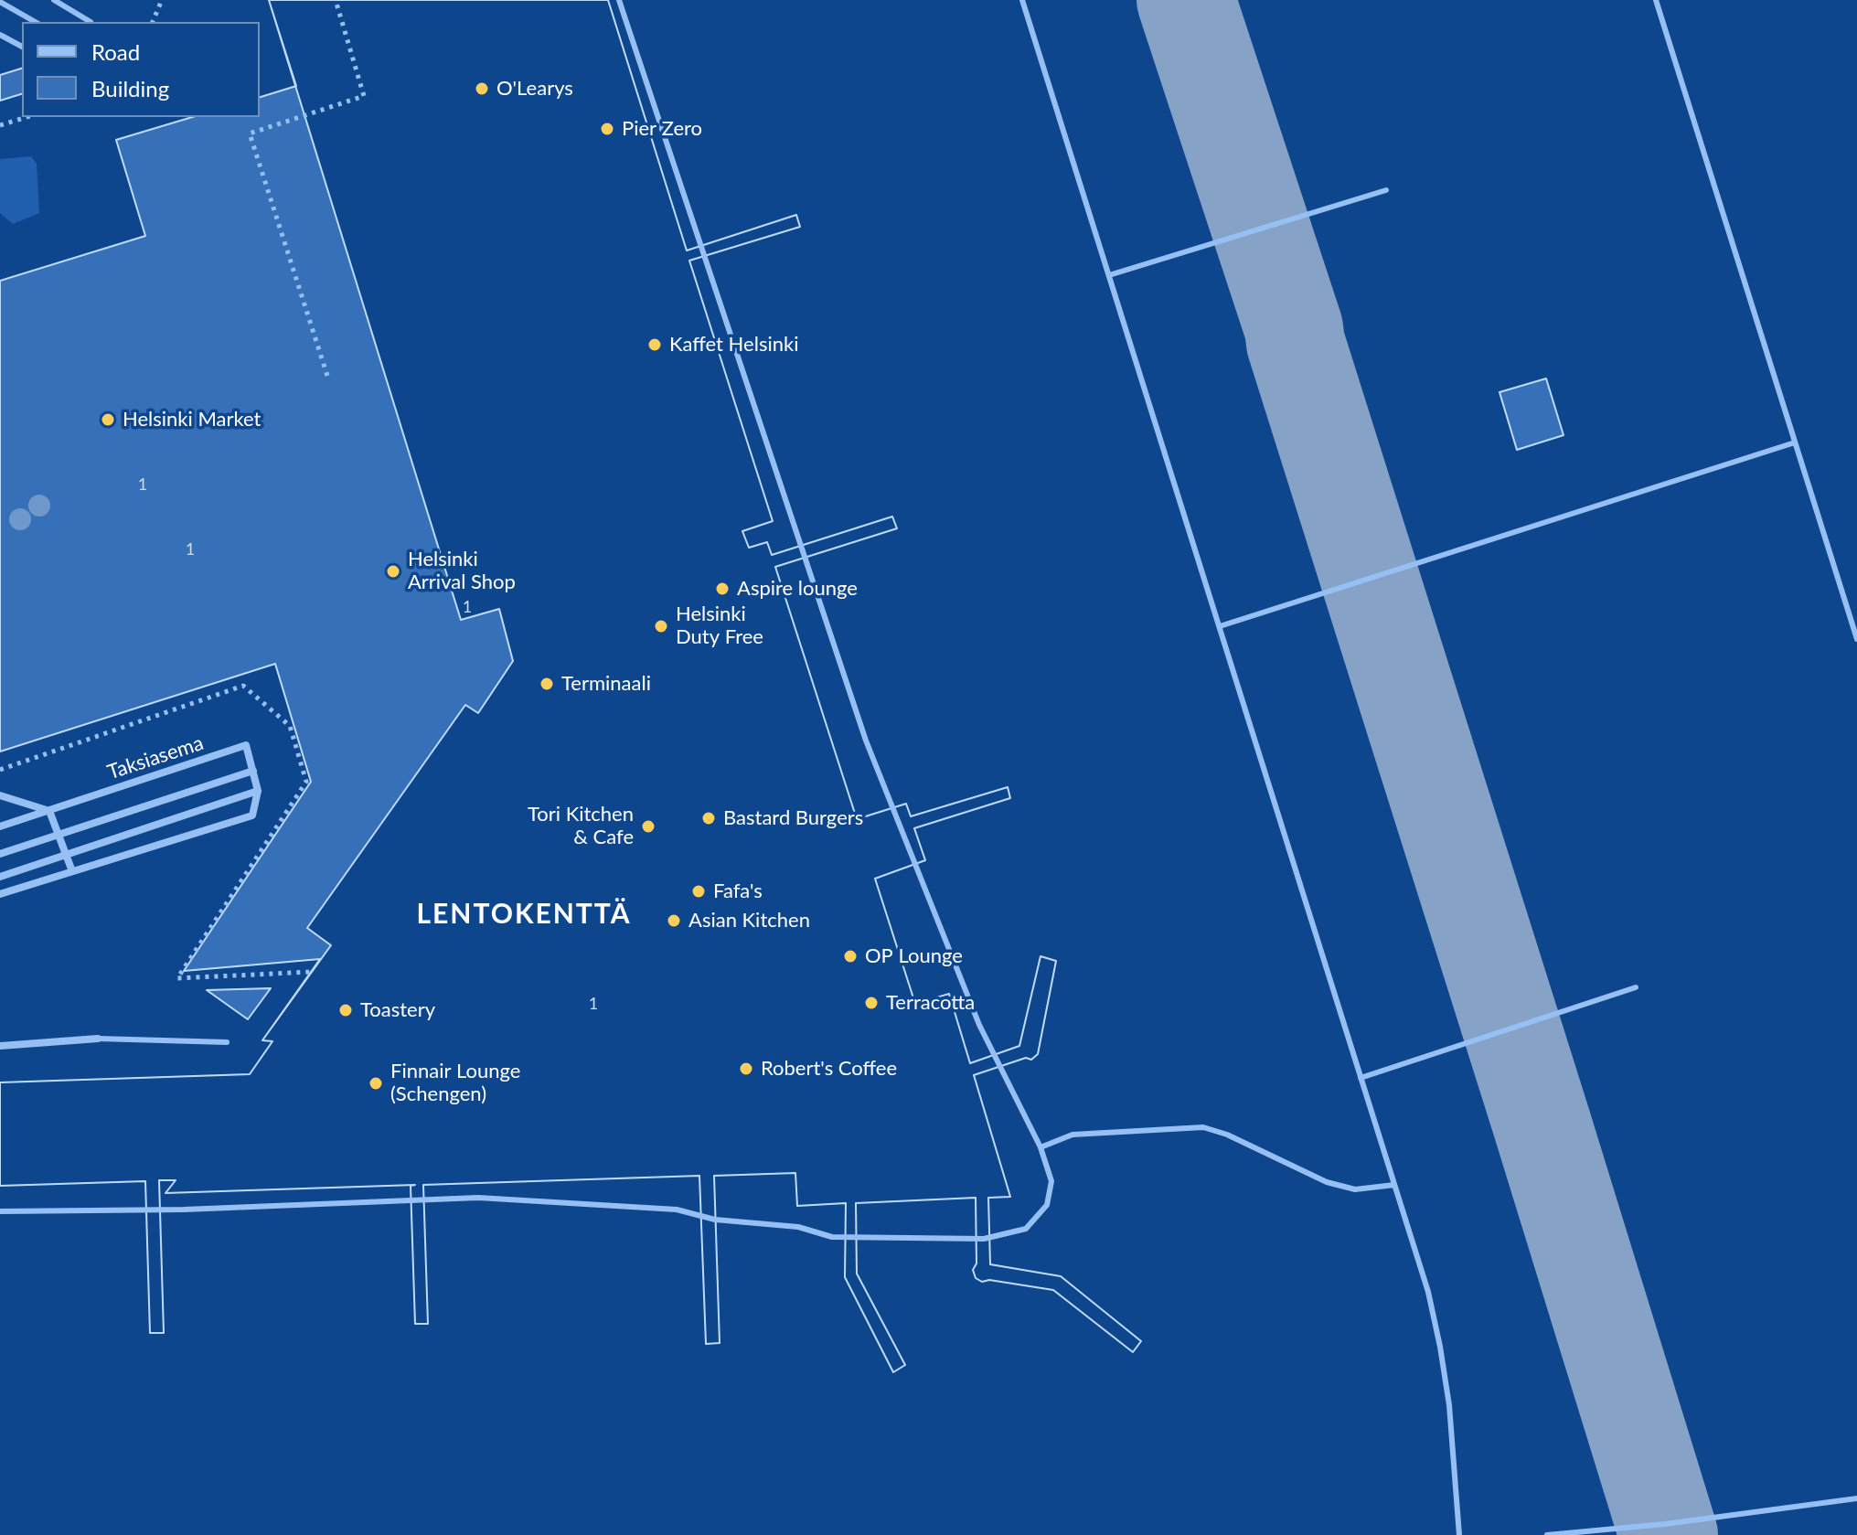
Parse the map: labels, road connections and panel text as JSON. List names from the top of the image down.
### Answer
{
  "streets": {
    "street": ["Taksiasema"]
  },
  "districts": ["LENTOKENTTÄ"],
  "places": [
    "O'Learys",
    "Pier Zero",
    "Kaffet Helsinki",
    "Helsinki Market",
    "Helsinki Arrival Shop",
    "Aspire lounge",
    "Helsinki Duty Free",
    "Terminaali",
    "Bastard Burgers",
    "Tori Kitchen & Cafe",
    "Fafa's",
    "Asian Kitchen",
    "OP Lounge",
    "Terracotta",
    "Toastery",
    "Robert's Coffee",
    "Finnair Lounge (Schengen)"
  ],
  "house_numbers": [
    "1",
    "1",
    "1",
    "1"
  ],
  "legend": ["Road", "Building"]
}
